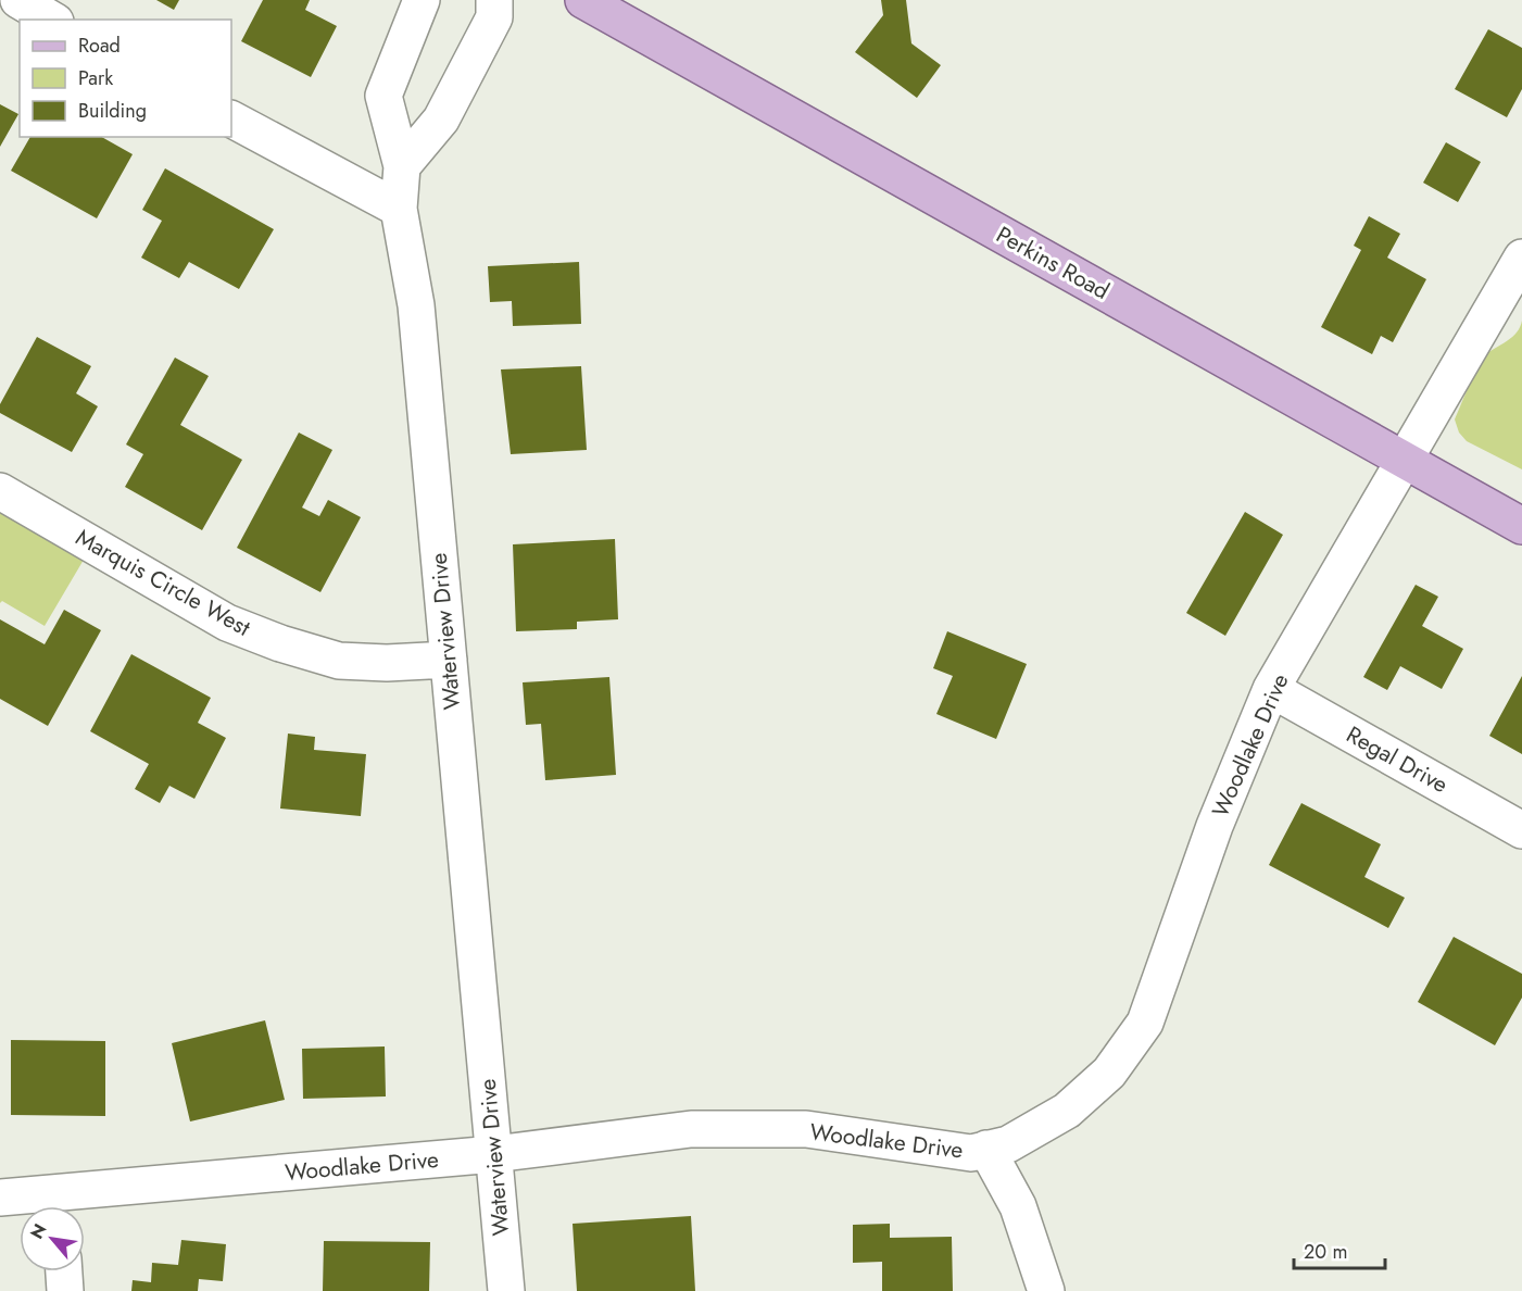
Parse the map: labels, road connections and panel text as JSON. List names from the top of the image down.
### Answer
{
  "streets": {
    "main road": ["Perkins Road"],
    "street": [
      "Marquis Circle West",
      "Waterview Drive",
      "Woodlake Drive",
      "Regal Drive"
    ]
  },
  "crossings": [
    ["Perkins Road", "Woodlake Drive"],
    ["Marquis Circle West", "Waterview Drive"],
    ["Waterview Drive", "Woodlake Drive"],
    ["Woodlake Drive", "Regal Drive"]
  ],
  "legend": ["Road", "Park", "Building"],
  "scale_bar": "20 m",
  "north": "top left"
}
